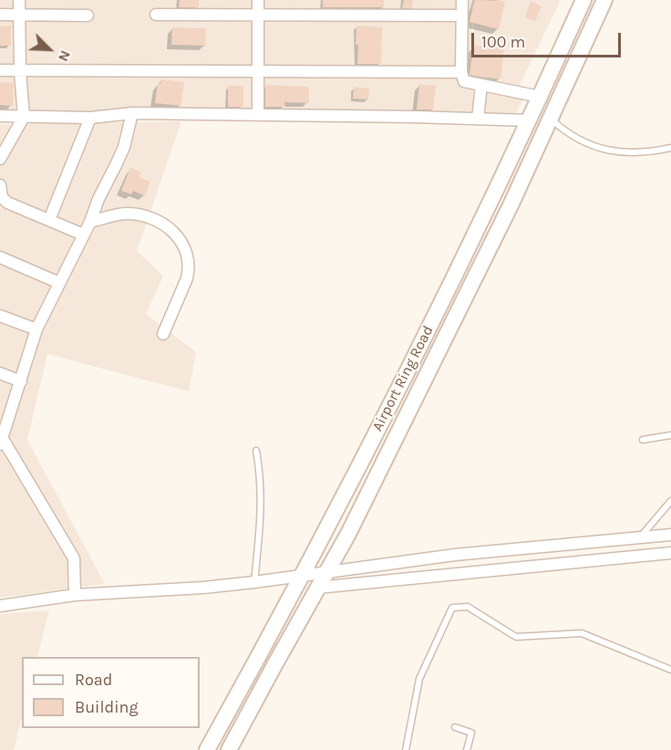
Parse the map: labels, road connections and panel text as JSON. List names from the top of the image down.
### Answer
{
  "streets": {
    "main road": ["Airport Ring Road"]
  },
  "legend": ["Road", "Building"],
  "scale_bar": "100 m",
  "north": "bottom right"
}
